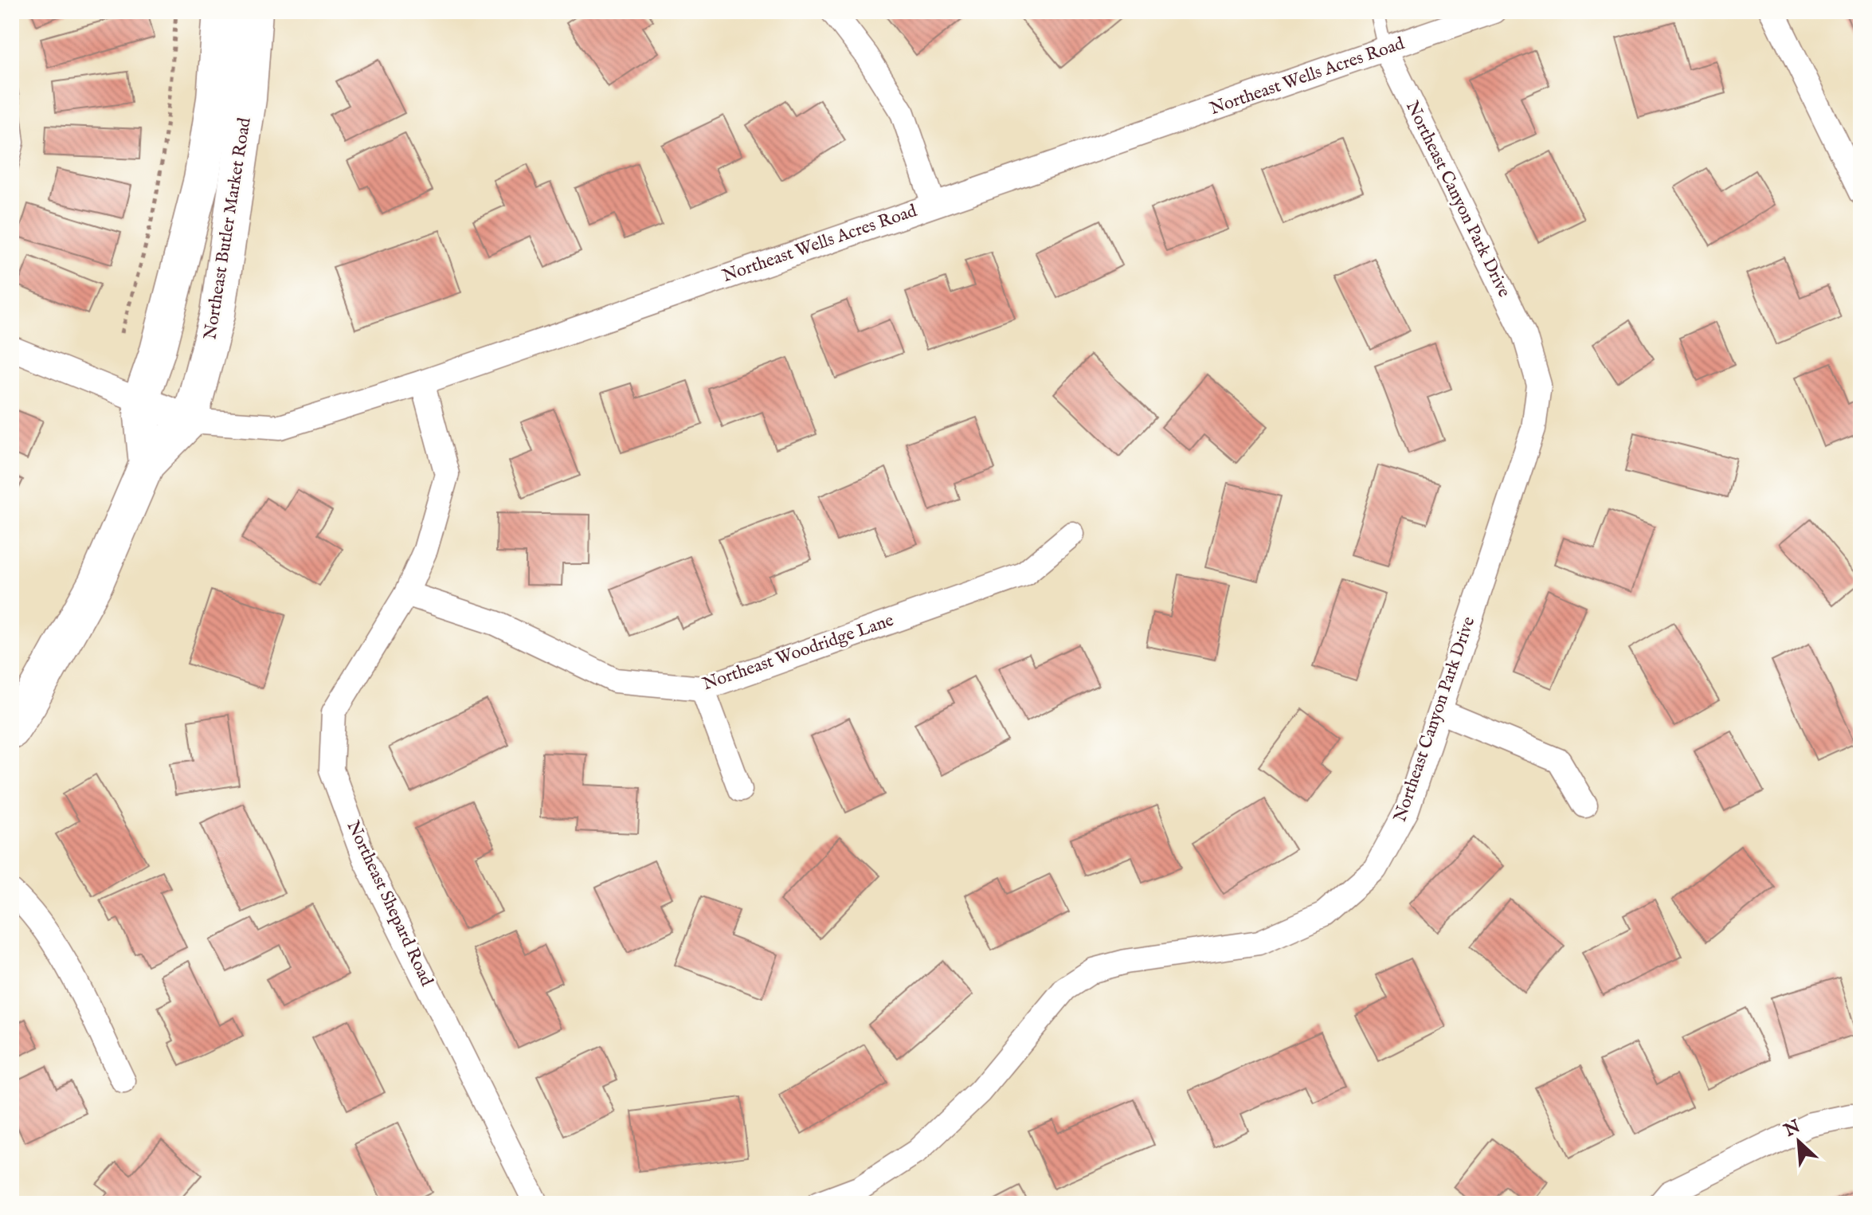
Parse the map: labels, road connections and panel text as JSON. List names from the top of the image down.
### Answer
{
  "streets": {
    "main road": ["Northeast Butler Market Road"],
    "street": [
      "Northeast Wells Acres Road",
      "Northeast Canyon Park Drive",
      "Northeast Woodridge Lane",
      "Northeast Shepard Road"
    ]
  },
  "crossings": [
    ["Northeast Wells Acres Road", "Northeast Canyon Park Drive"],
    ["Northeast Wells Acres Road", "Northeast Butler Market Road"],
    ["Northeast Wells Acres Road", "Northeast Shepard Road"],
    ["Northeast Woodridge Lane", "Northeast Shepard Road"]
  ],
  "north": "top left"
}
